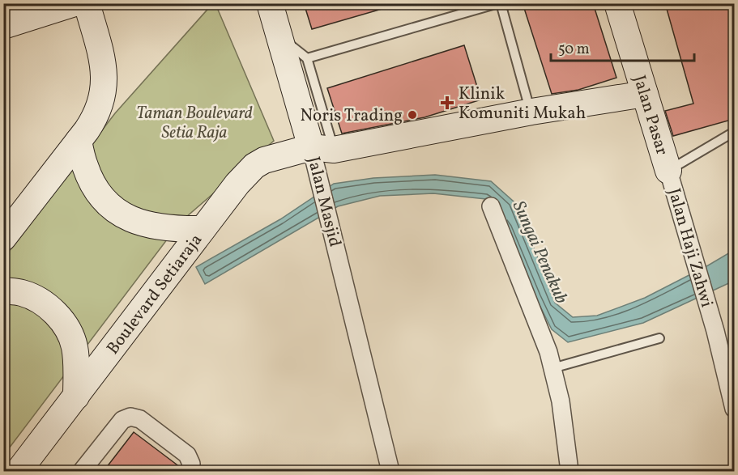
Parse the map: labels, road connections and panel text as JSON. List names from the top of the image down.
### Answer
{
  "streets": {
    "street": [
      "Jalan Pasar",
      "Jalan Masjid",
      "Jalan Haji Zahwi",
      "Boulevard Setiaraja"
    ]
  },
  "crossings": [
    ["Jalan Pasar", "Jalan Masjid"],
    ["Jalan Pasar", "Jalan Haji Zahwi"],
    ["Jalan Masjid", "Boulevard Setiaraja"]
  ],
  "water": ["Sungai Penakub"],
  "parks": ["Taman Boulevard Setia Raja"],
  "places": {
    "health": ["Klinik Komuniti Mukah"],
    "other": ["Noris Trading"]
  },
  "scale_bar": "50 m"
}
